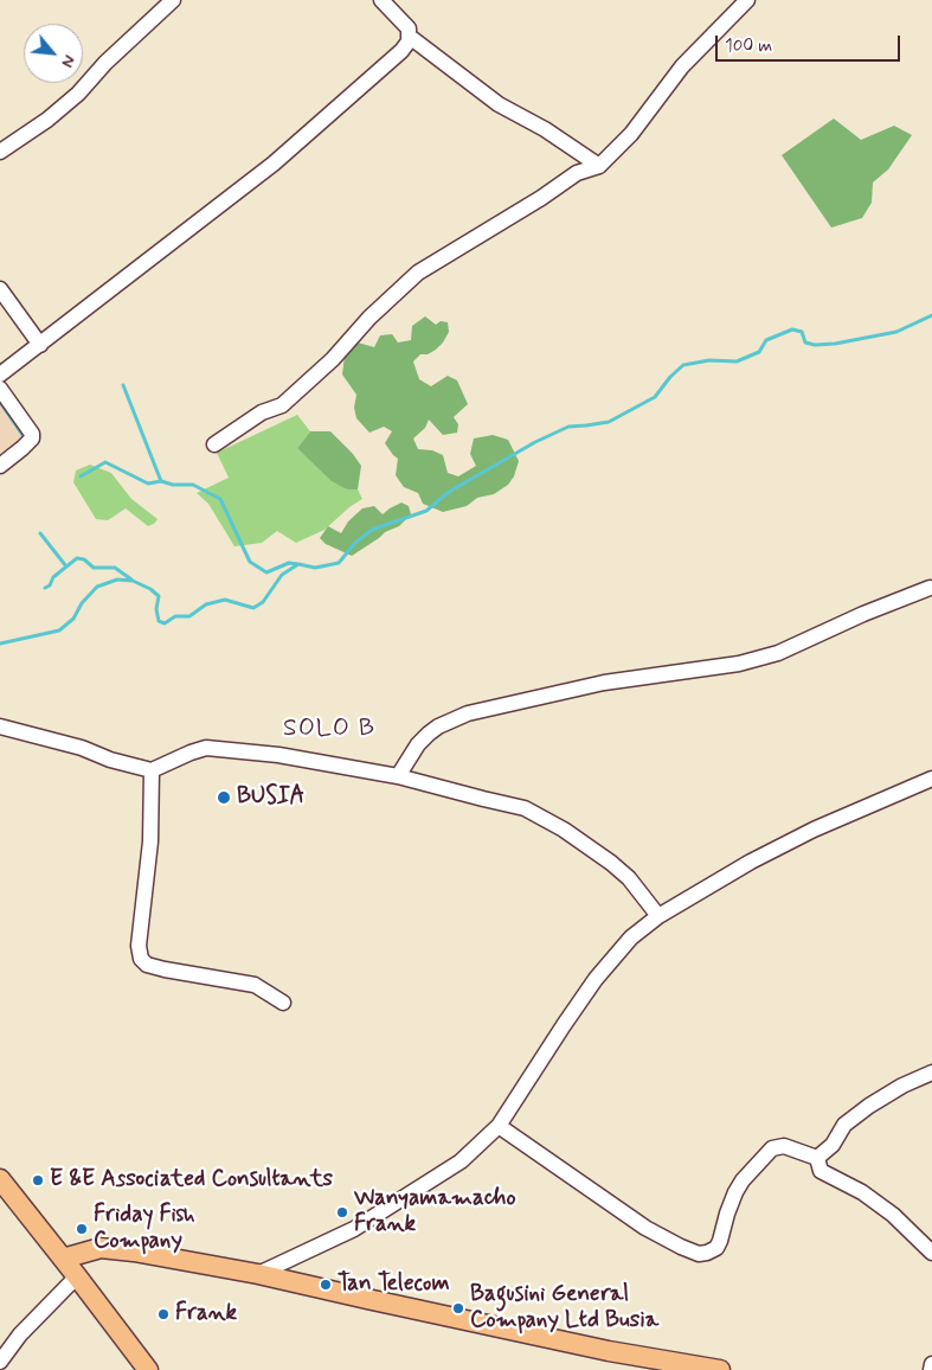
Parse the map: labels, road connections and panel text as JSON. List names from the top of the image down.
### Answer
{
  "districts": ["SOLO B"],
  "places": [
    "BUSIA",
    "E &E Associated Consultants",
    "Wanyamamacho Frank",
    "Friday Fish Company",
    "Tan Telecom",
    "Bagusini General Company Ltd Busia",
    "Frank"
  ],
  "scale_bar": "100 m",
  "north": "bottom right"
}
